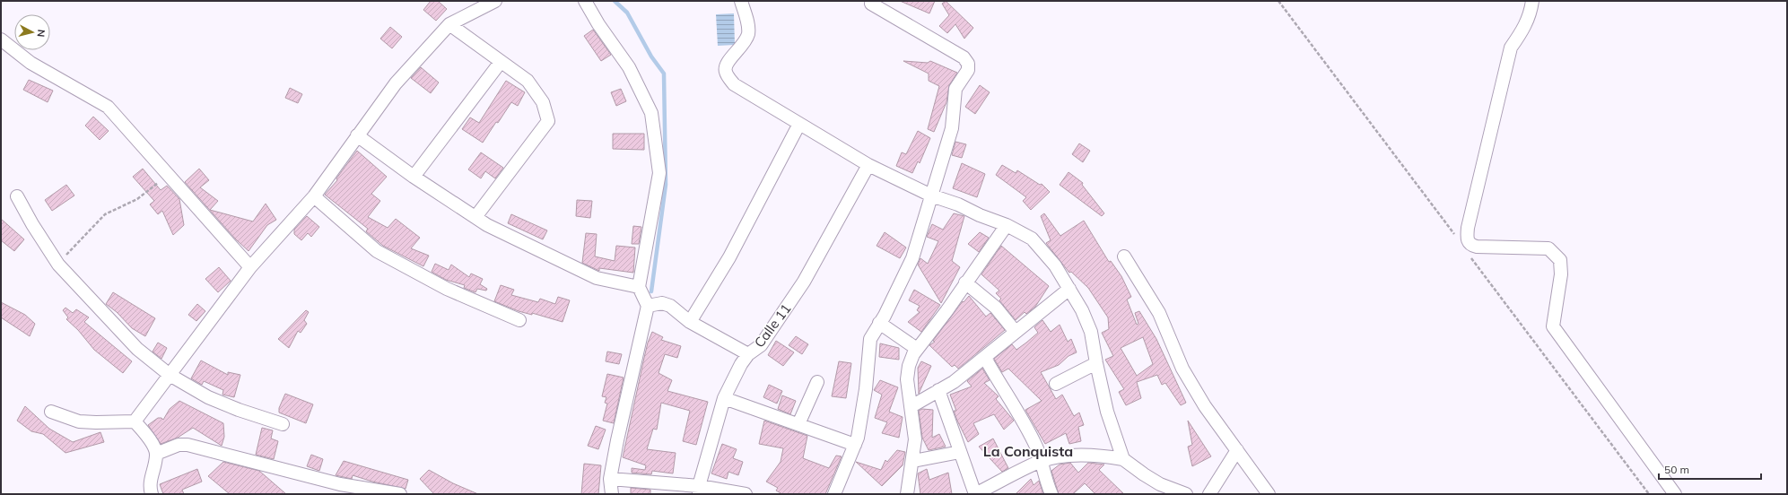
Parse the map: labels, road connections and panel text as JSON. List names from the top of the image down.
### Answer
{
  "streets": {
    "street": ["Calle 11"]
  },
  "districts": ["La Conquista"],
  "scale_bar": "50 m",
  "north": "right"
}
